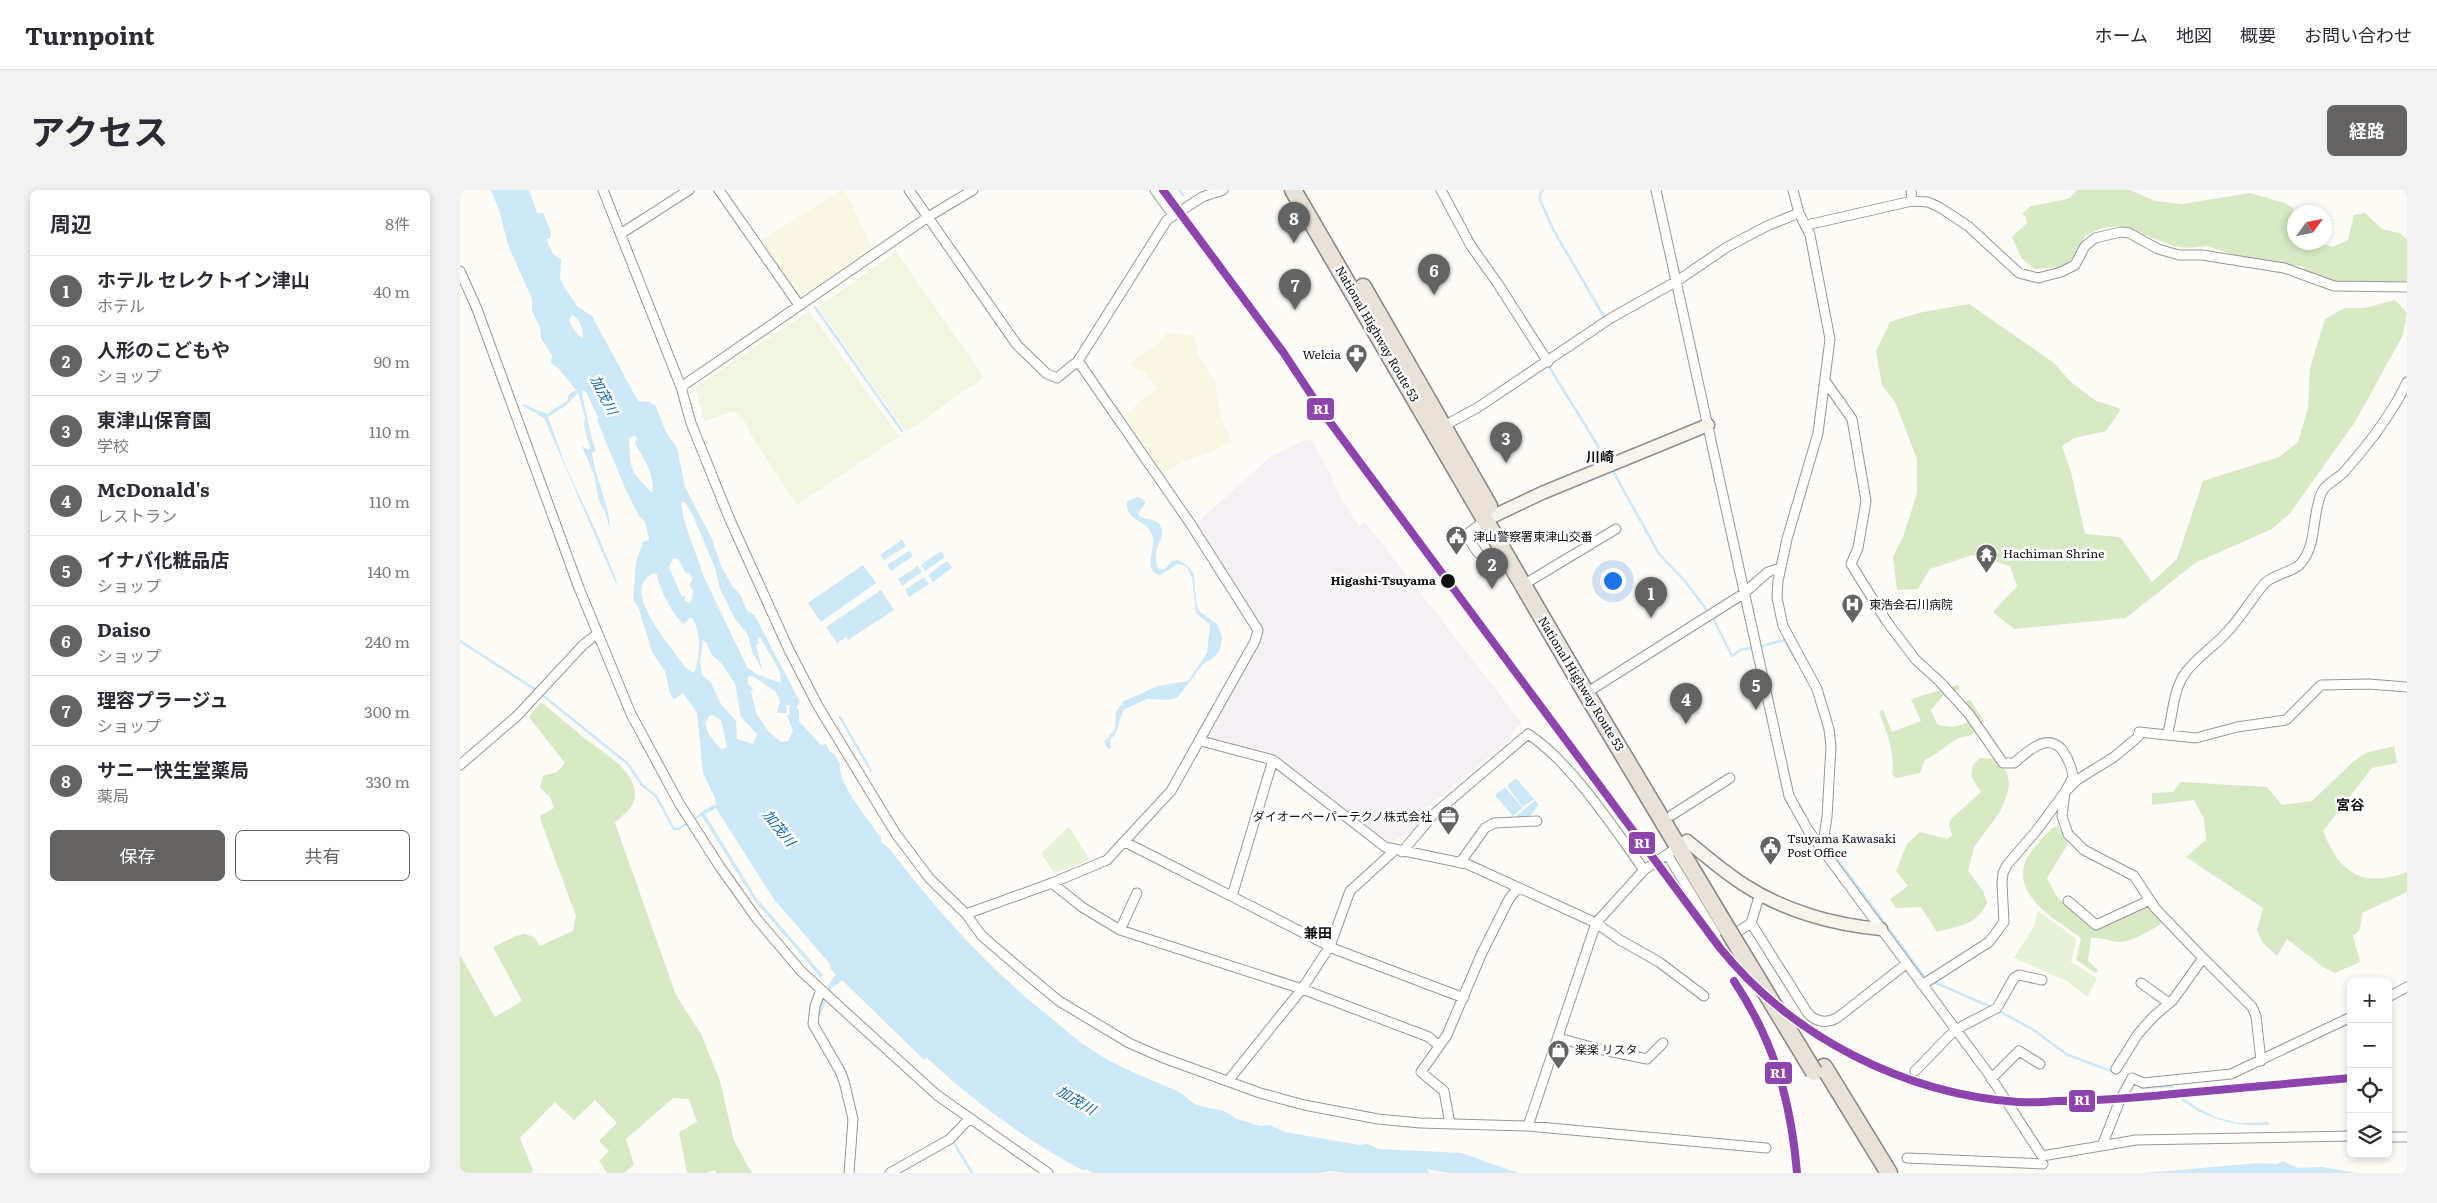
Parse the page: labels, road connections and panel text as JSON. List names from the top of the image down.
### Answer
{
  "streets": {
    "highway": ["National Highway Route 53"]
  },
  "districts": ["川崎", "宮谷", "兼田"],
  "water": ["加茂川"],
  "places": {
    "pharmacy": ["Welcia"],
    "public building": ["津山警察署東津山交番", "Tsuyama Kawasaki Post Office"],
    "temple": ["Hachiman Shrine"],
    "other": ["Higashi-Tsuyama"],
    "hospital": ["東浩会石川病院"],
    "office": ["ダイオーペーパーテクノ株式会社"],
    "shop": ["楽楽 リスタ"]
  },
  "lines": ["transit line R1"],
  "north": "top right",
  "page": {
    "header": "Turnpoint",
    "nav": [
      "ホーム",
      "地図",
      "概要",
      "お問い合わせ"
    ],
    "title": "アクセス",
    "buttons": [
      "経路",
      ["保存", "共有"]
    ],
    "heading": ["周辺", "8件"],
    "pins": [
      "8",
      "6",
      "7",
      "3",
      "2",
      "1",
      "5",
      "4"
    ],
    "list": [
      {
        "mark": "1",
        "name": "ホテル セレクトイン津山",
        "note": "ホテル",
        "value": "40 m"
      },
      {
        "mark": "2",
        "name": "人形のこどもや",
        "note": "ショップ",
        "value": "90 m"
      },
      {
        "mark": "3",
        "name": "東津山保育園",
        "note": "学校",
        "value": "110 m"
      },
      {
        "mark": "4",
        "name": "McDonald's",
        "note": "レストラン",
        "value": "110 m"
      },
      {
        "mark": "5",
        "name": "イナバ化粧品店",
        "note": "ショップ",
        "value": "140 m"
      },
      {
        "mark": "6",
        "name": "Daiso",
        "note": "ショップ",
        "value": "240 m"
      },
      {
        "mark": "7",
        "name": "理容プラージュ",
        "note": "ショップ",
        "value": "300 m"
      },
      {
        "mark": "8",
        "name": "サニー快生堂薬局",
        "note": "薬局",
        "value": "330 m"
      }
    ],
    "map_buttons": ["+", "−"]
  }
}
